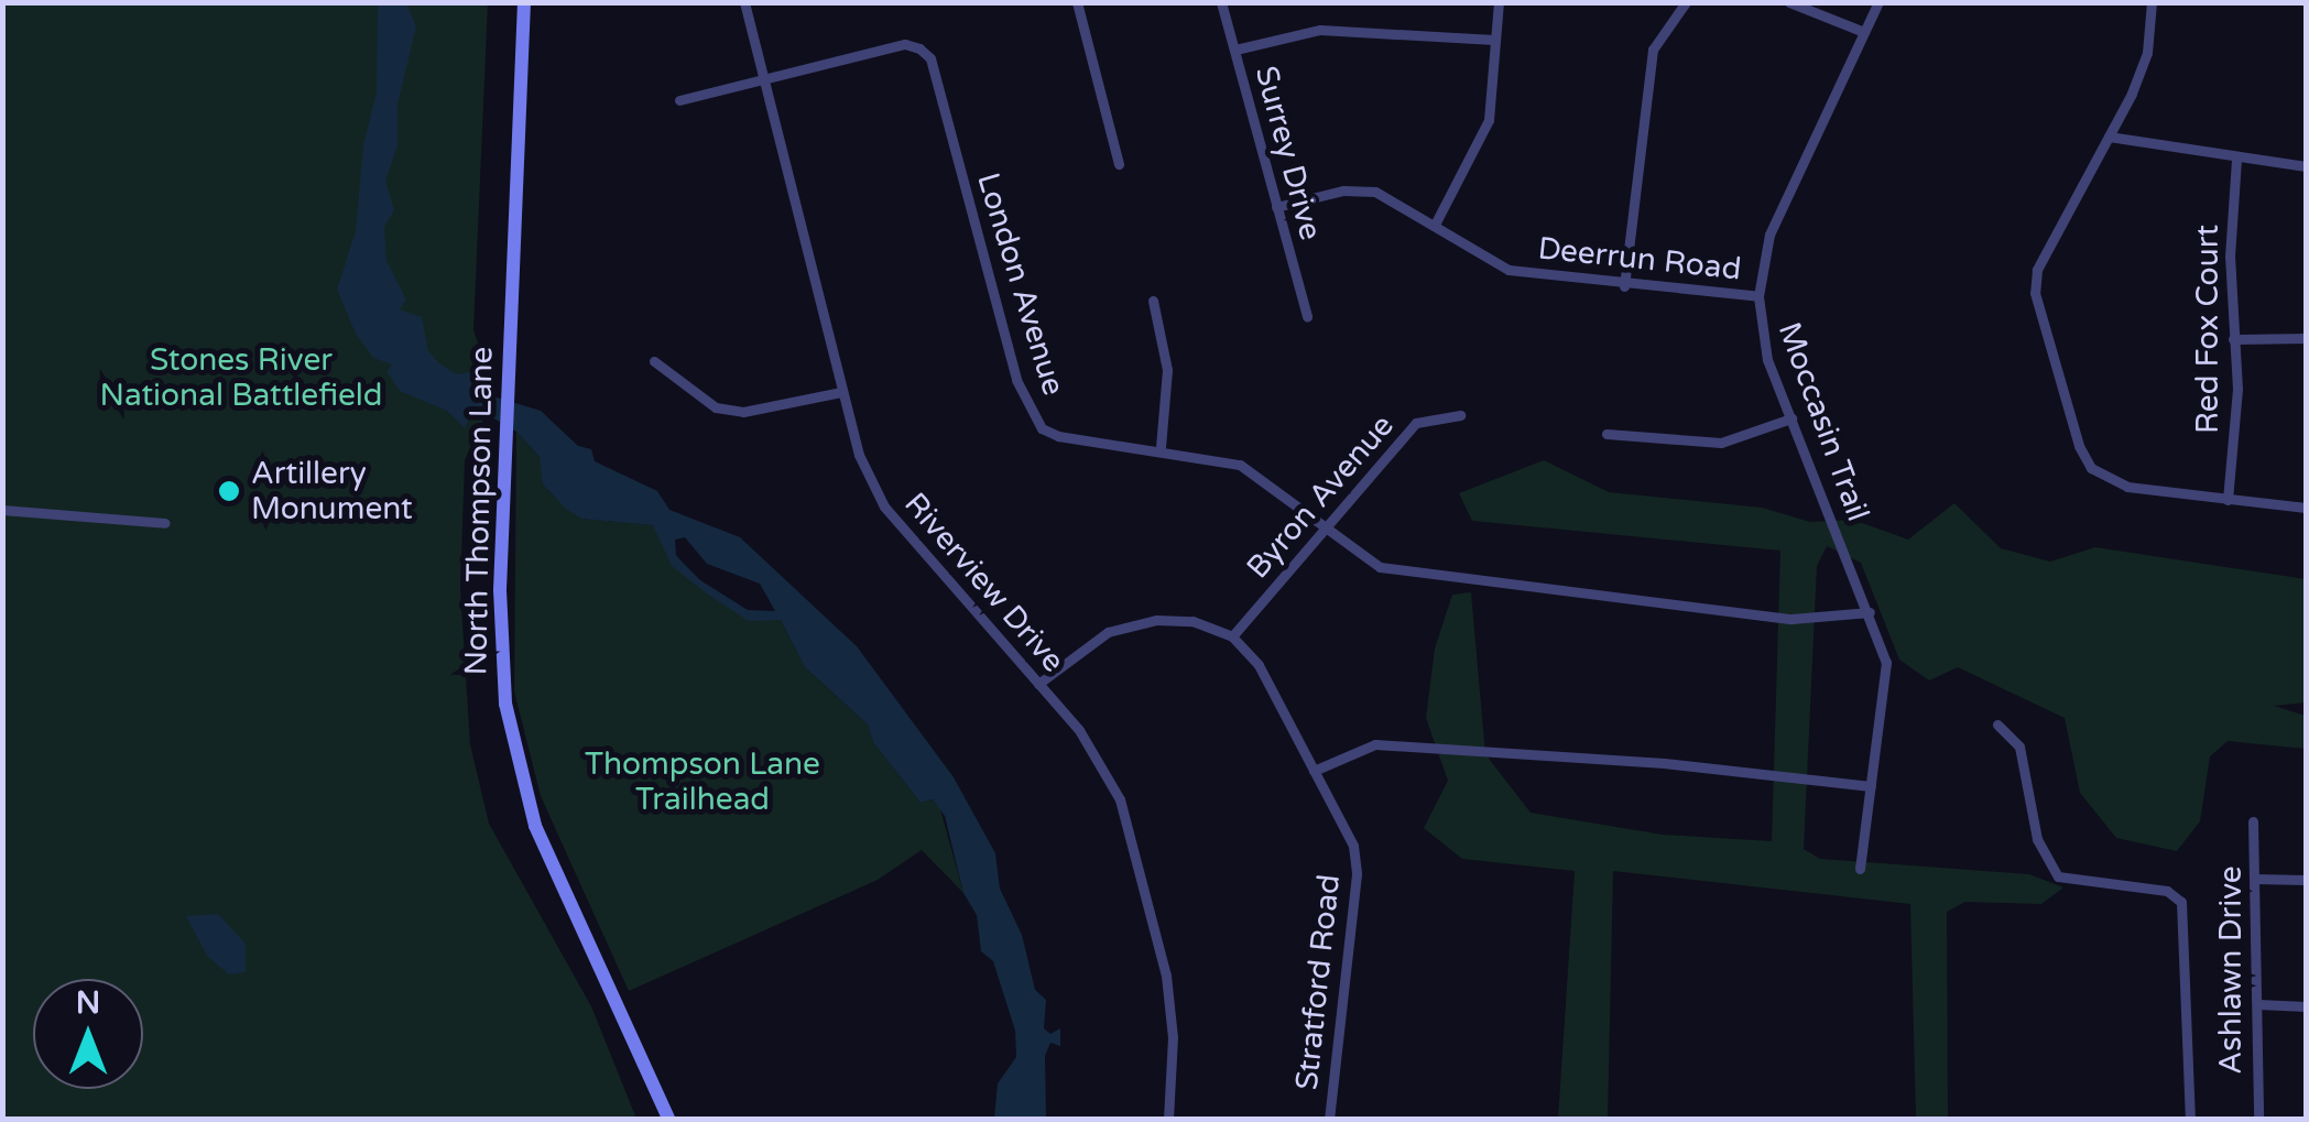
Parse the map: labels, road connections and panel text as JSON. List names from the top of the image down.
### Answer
{
  "streets": {
    "main road": ["North Thompson Lane"],
    "street": [
      "Surrey Drive",
      "Deerrun Road",
      "London Avenue",
      "Red Fox Court",
      "Moccasin Trail",
      "Byron Avenue",
      "Riverview Drive",
      "Ashlawn Drive",
      "Stratford Road"
    ]
  },
  "crossings": [
    ["Surrey Drive", "Deerrun Road"],
    ["Deerrun Road", "Moccasin Trail"],
    ["London Avenue", "Moccasin Trail"],
    ["London Avenue", "Byron Avenue"],
    ["London Avenue", "Riverview Drive"],
    ["Byron Avenue", "Stratford Road"]
  ],
  "parks": ["Stones River National Battlefield", "Thompson Lane Trailhead"],
  "places": ["Artillery Monument"],
  "north": "top"
}
